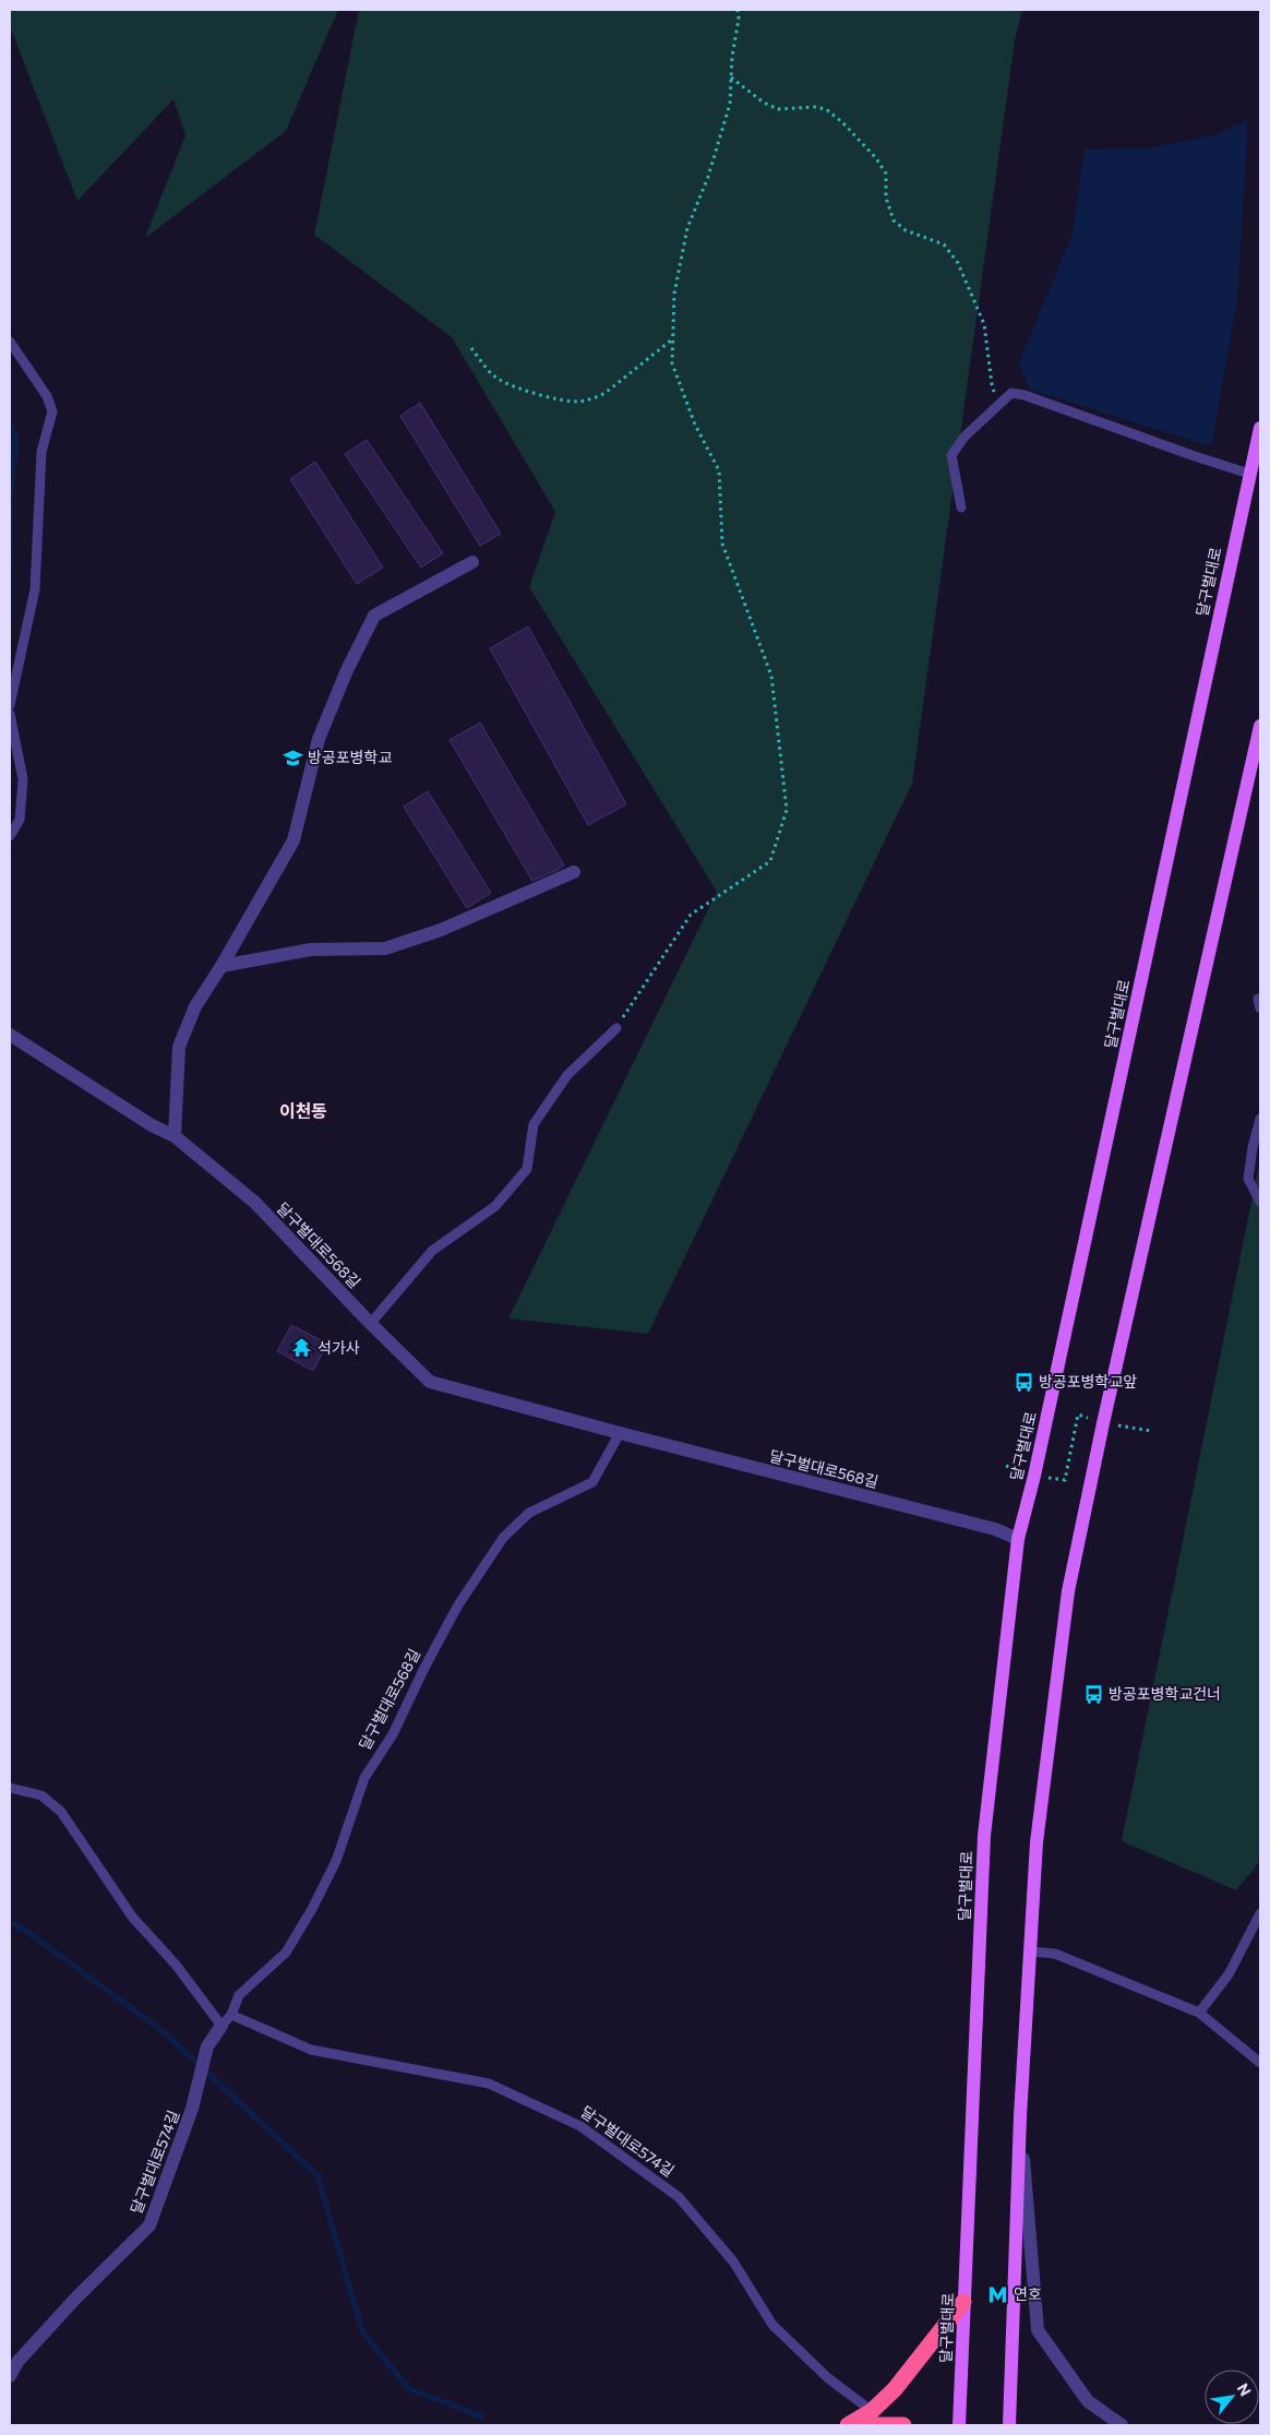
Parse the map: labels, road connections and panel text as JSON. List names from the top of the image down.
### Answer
{
  "streets": {
    "main road": ["달구벌대로"],
    "street": ["달구벌대로568길", "달구벌대로574길"]
  },
  "crossings": [
    ["달구벌대로", "달구벌대로568길"],
    ["달구벌대로568길", "달구벌대로574길"]
  ],
  "districts": ["이천동"],
  "places": {
    "school or university": ["방공포병학교"],
    "temple": ["석가사"],
    "bus stop": ["방공포병학교앞", "방공포병학교건너"],
    "metro station": ["연호"]
  },
  "north": "top right"
}
